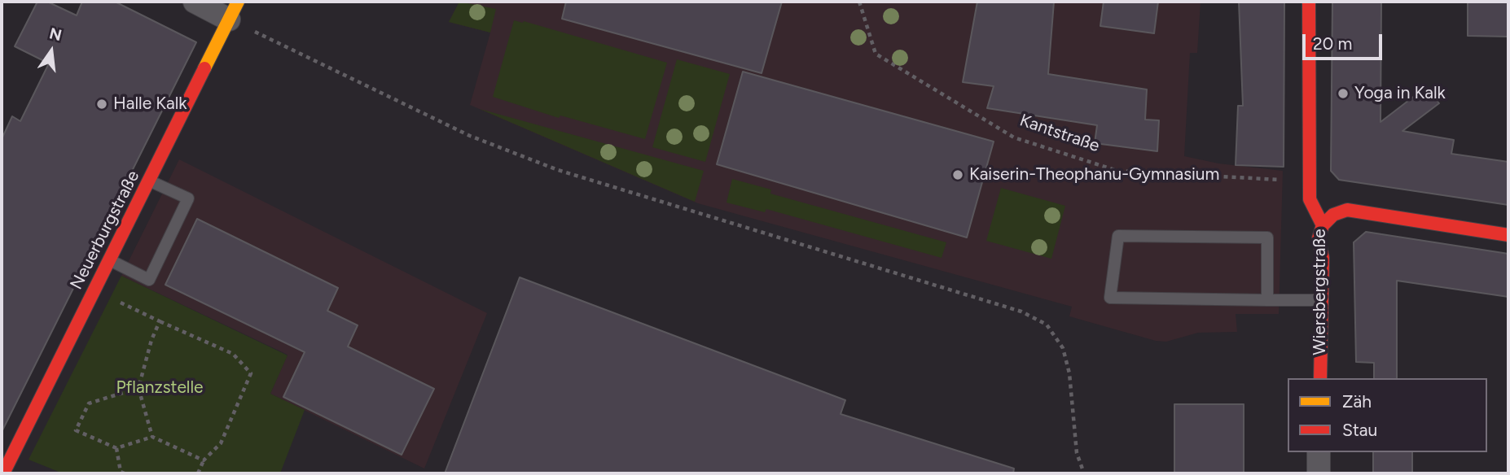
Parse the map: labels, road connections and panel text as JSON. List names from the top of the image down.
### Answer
{
  "streets": {
    "street": ["Neuerburgstraße", "Wiersbergstraße"],
    "path": ["Kantstraße"]
  },
  "crossings": [
    ["Kantstraße", "Wiersbergstraße"]
  ],
  "parks": ["Pflanzstelle"],
  "places": ["Yoga in Kalk", "Halle Kalk", "Kaiserin-Theophanu-Gymnasium"],
  "legend": ["Zäh", "Stau"],
  "scale_bar": "20 m",
  "north": "top"
}
